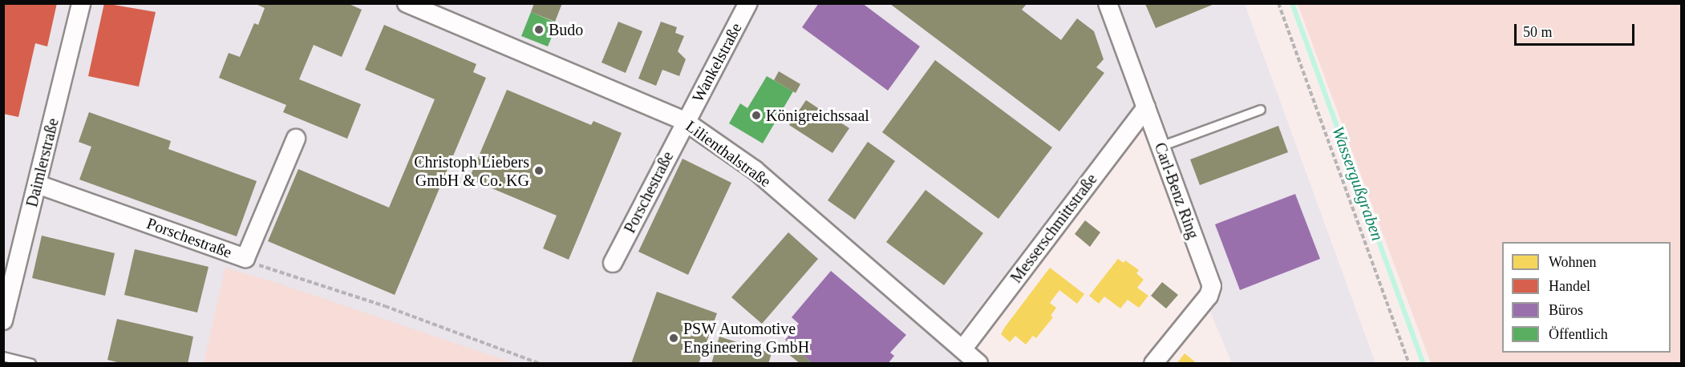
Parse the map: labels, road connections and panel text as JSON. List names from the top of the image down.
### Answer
{
  "streets": {
    "street": [
      "Wankelstraße",
      "Lilienthalstraße",
      "Daimlerstraße",
      "Carl-Benz Ring",
      "Porschestraße",
      "Messerschmittstraße"
    ]
  },
  "crossings": [
    ["Wankelstraße", "Lilienthalstraße"],
    ["Wankelstraße", "Porschestraße"],
    ["Lilienthalstraße", "Porschestraße"],
    ["Lilienthalstraße", "Messerschmittstraße"],
    ["Daimlerstraße", "Porschestraße"],
    ["Carl-Benz Ring", "Messerschmittstraße"]
  ],
  "water": ["Wassergußgraben"],
  "places": [
    "Budo",
    "Königreichssaal",
    "Christoph Liebers GmbH & Co. KG",
    "PSW Automotive Engineering GmbH"
  ],
  "legend": [
    "Wohnen",
    "Handel",
    "Büros",
    "Öffentlich"
  ],
  "scale_bar": "50 m"
}
